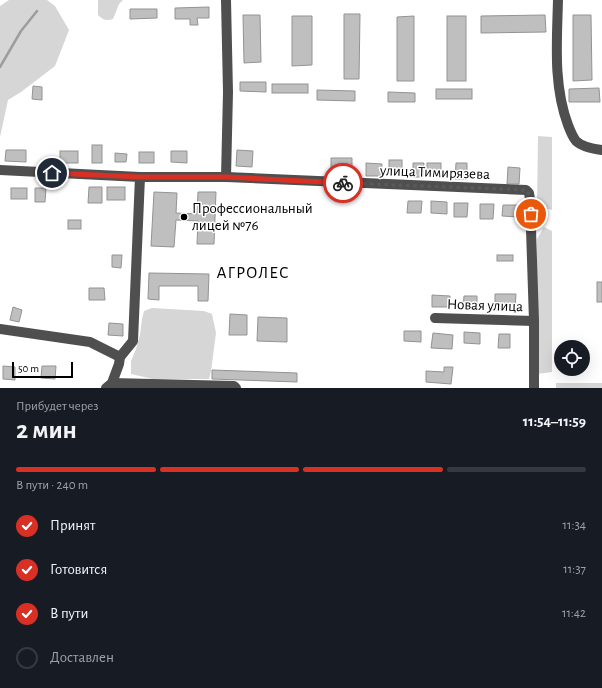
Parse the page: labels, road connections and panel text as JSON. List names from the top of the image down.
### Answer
{
  "streets": {
    "street": ["улица Тимирязева", "Новая улица"]
  },
  "crossings": [
    ["улица Тимирязева", "Новая улица"]
  ],
  "districts": ["АГРОЛЕС"],
  "places": ["Профессиональный лицей №76"],
  "scale_bar": "50 m",
  "page": {
    "scale": "50 m",
    "heading": ["2 мин", "Прибудет через", "11:54–11:59"],
    "bar": "В пути · 240 m",
    "list": [
      ["Принят", "11:34"],
      ["Готовится", "11:37"],
      ["В пути", "11:42"],
      "Доставлен"
    ]
  }
}
